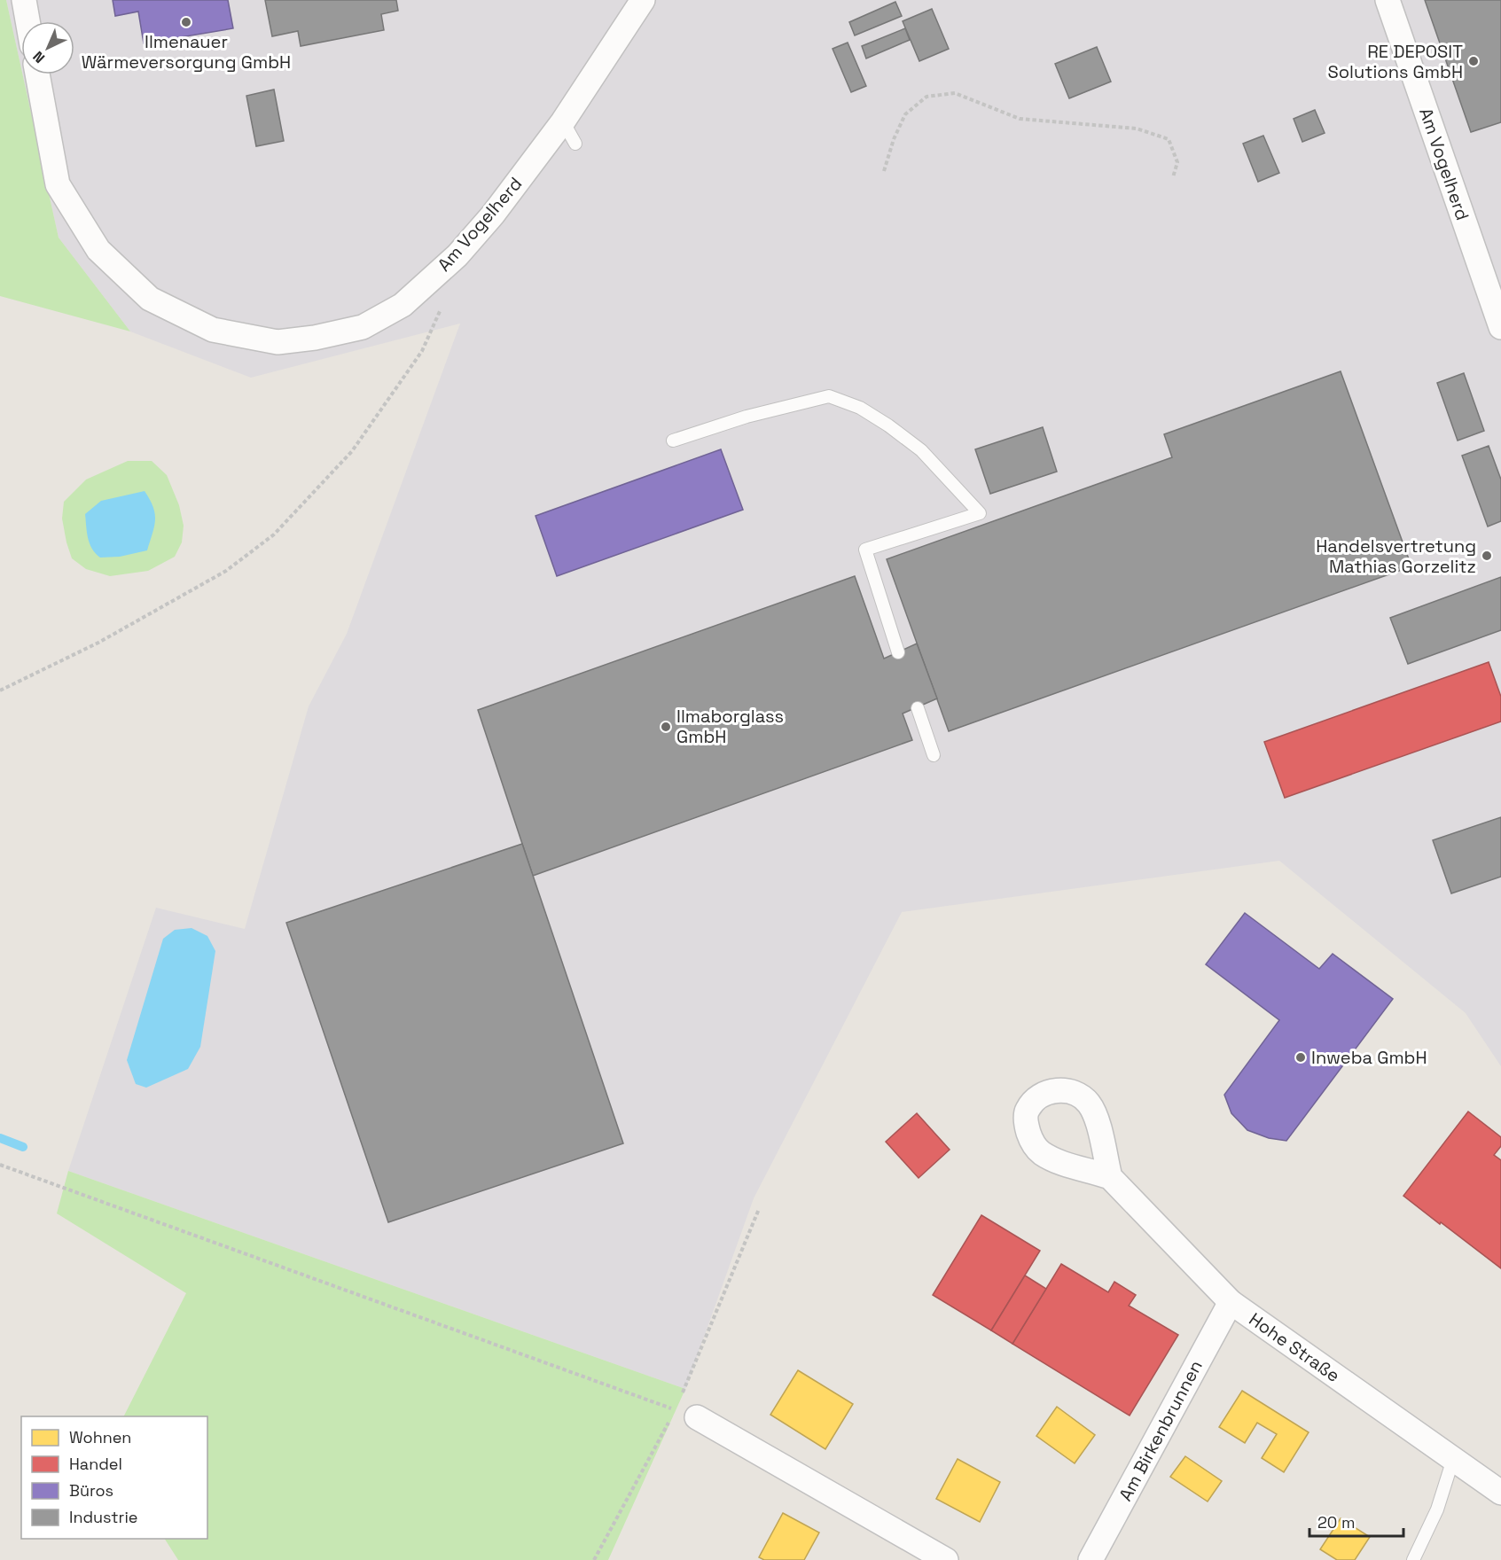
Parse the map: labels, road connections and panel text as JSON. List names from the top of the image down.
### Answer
{
  "streets": {
    "street": ["Am Vogelherd", "Hohe Straße", "Am Birkenbrunnen"]
  },
  "crossings": [
    ["Hohe Straße", "Am Birkenbrunnen"]
  ],
  "places": [
    "Ilmenauer Wärmeversorgung GmbH",
    "RE DEPOSIT Solutions GmbH",
    "Handelsvertretung Mathias Gorzelitz",
    "Ilmaborglass GmbH",
    "Inweba GmbH"
  ],
  "legend": [
    "Wohnen",
    "Handel",
    "Büros",
    "Industrie"
  ],
  "scale_bar": "20 m",
  "north": "bottom left"
}
